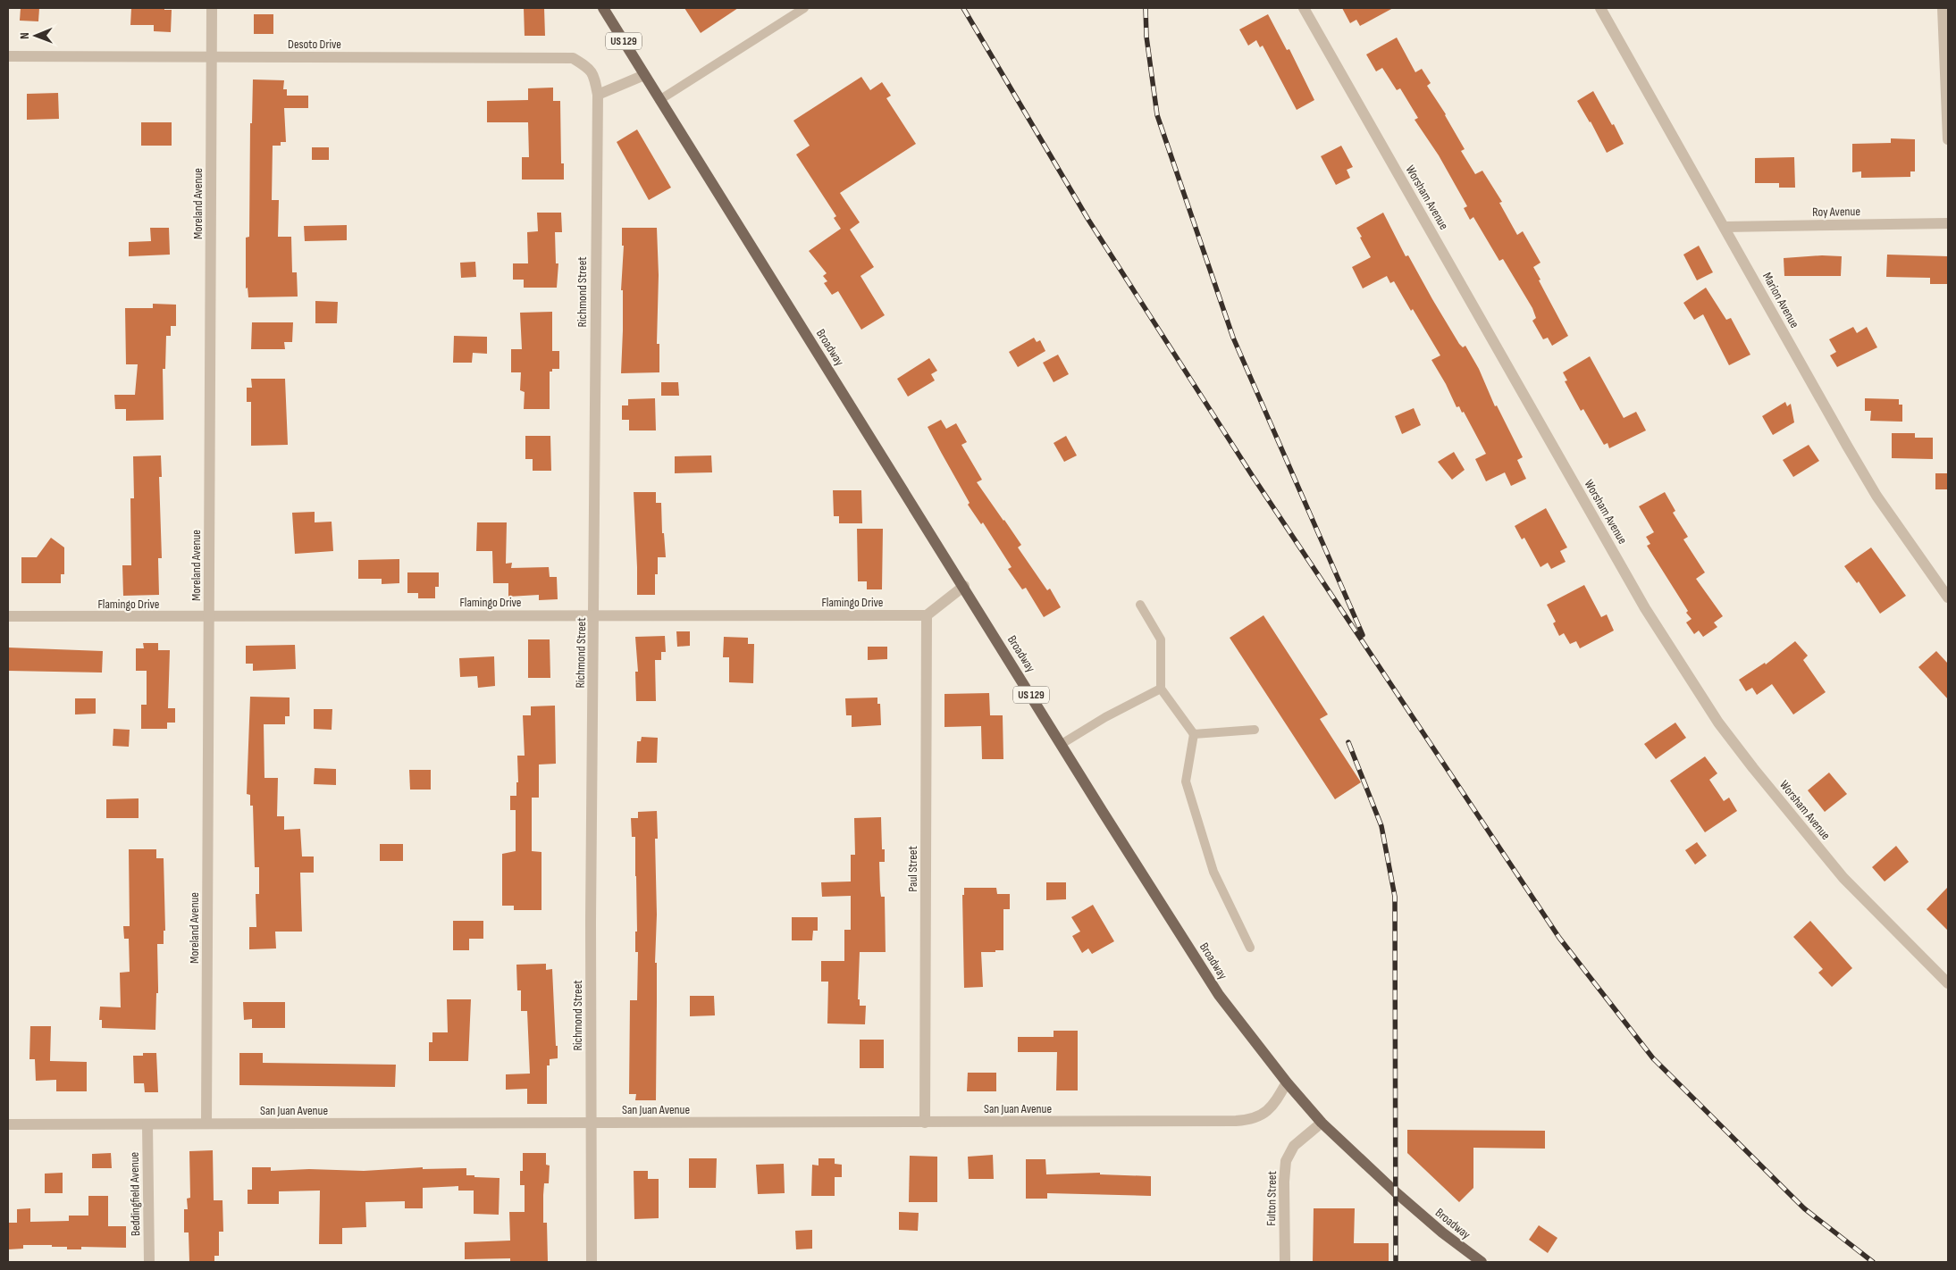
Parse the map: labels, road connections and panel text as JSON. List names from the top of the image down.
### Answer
{
  "streets": {
    "main road": ["US 129", "Broadway"],
    "street": [
      "Desoto Drive",
      "Worsham Avenue",
      "Moreland Avenue",
      "Roy Avenue",
      "Richmond Street",
      "Marion Avenue",
      "Flamingo Drive",
      "Paul Street",
      "San Juan Avenue",
      "Beddingfield Avenue",
      "Fulton Street"
    ]
  },
  "crossings": [
    ["Desoto Drive", "Moreland Avenue"],
    ["Desoto Drive", "Richmond Street"],
    ["Moreland Avenue", "Flamingo Drive"],
    ["Moreland Avenue", "San Juan Avenue"],
    ["Roy Avenue", "Marion Avenue"],
    ["Richmond Street", "Flamingo Drive"],
    ["Richmond Street", "San Juan Avenue"],
    ["Broadway", "San Juan Avenue"],
    ["Broadway", "Fulton Street"],
    ["Flamingo Drive", "Paul Street"],
    ["Paul Street", "San Juan Avenue"],
    ["San Juan Avenue", "Beddingfield Avenue"]
  ],
  "north": "left"
}
